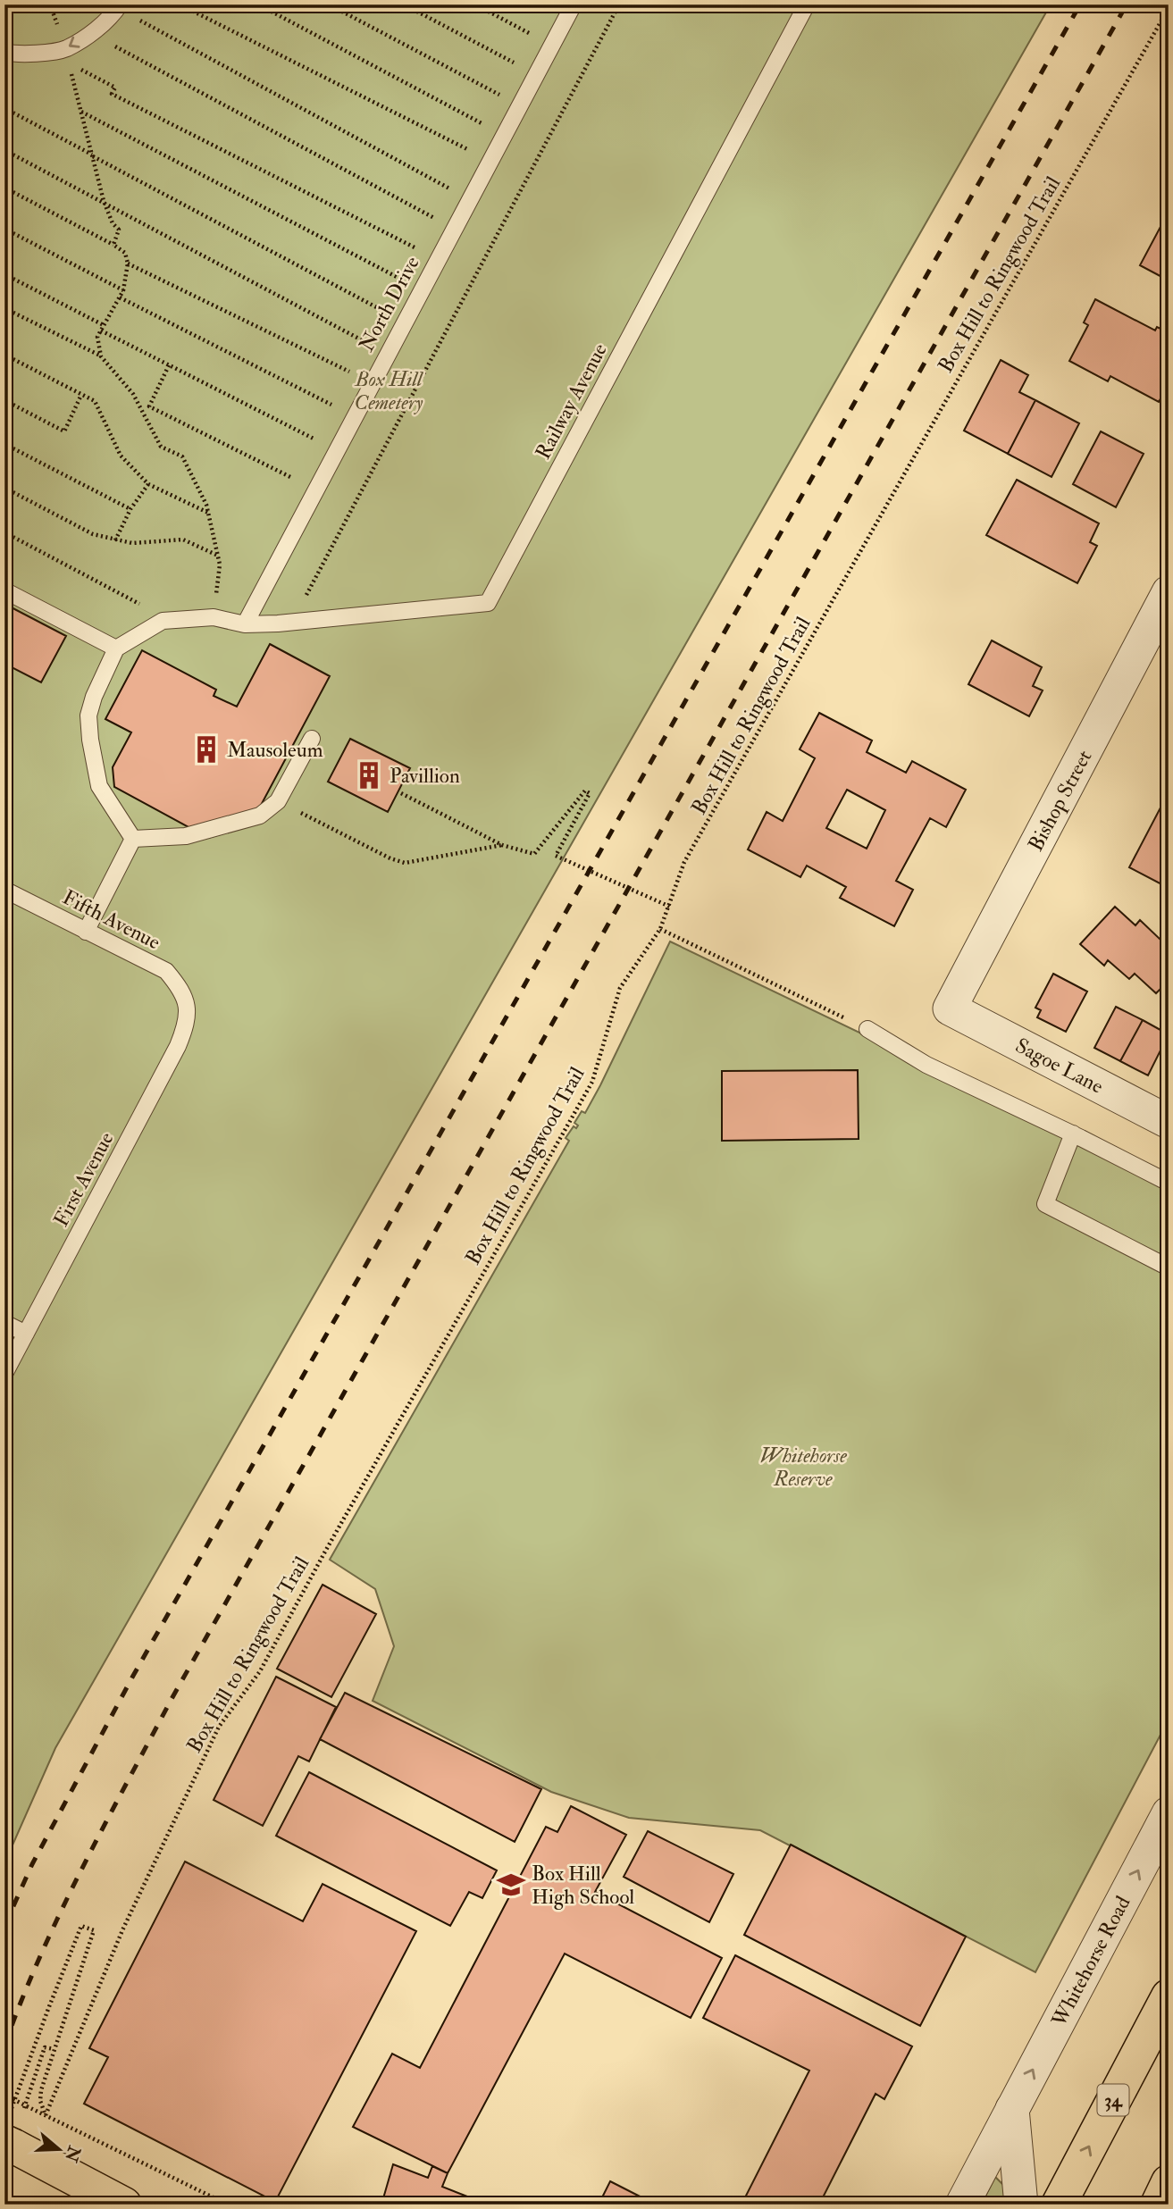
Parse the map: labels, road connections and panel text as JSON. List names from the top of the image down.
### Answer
{
  "streets": {
    "main road": ["34"],
    "street": ["Bishop Street", "Sagoe Lane", "Whitehorse Road"],
    "lane": [
      "North Drive",
      "Railway Avenue",
      "Fifth Avenue",
      "First Avenue"
    ],
    "path": ["Box Hill to Ringwood Trail"]
  },
  "crossings": [
    ["North Drive", "Railway Avenue"],
    ["Bishop Street", "Sagoe Lane"],
    ["Fifth Avenue", "First Avenue"]
  ],
  "one_way": ["Whitehorse Road"],
  "parks": ["Box Hill Cemetery", "Whitehorse Reserve"],
  "places": {
    "building": ["Mausoleum", "Pavillion"],
    "school or university": ["Box Hill High School"]
  },
  "north": "right"
}
